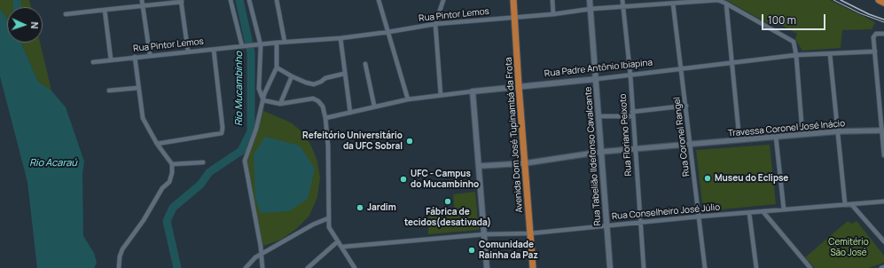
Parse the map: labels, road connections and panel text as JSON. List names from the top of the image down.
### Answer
{
  "streets": {
    "main road": ["Rua Padre Antônio Ibiapina", "Avenida Dom José Tupinambá da Frota", "Rua Tabelião Ildefonso Cavalcante"],
    "street": [
      "Rua Pintor Lemos",
      "Travessa Coronel José Inácio",
      "Rua Floriano Peixoto",
      "Rua Coronel Rangel",
      "Rua Conselheiro José Júlio"
    ]
  },
  "crossings": [
    ["Rua Pintor Lemos", "Rua Padre Antônio Ibiapina"],
    ["Rua Pintor Lemos", "Travessa Coronel José Inácio"],
    ["Rua Pintor Lemos", "Avenida Dom José Tupinambá da Frota"],
    ["Rua Pintor Lemos", "Rua Floriano Peixoto"],
    ["Rua Pintor Lemos", "Rua Coronel Rangel"],
    ["Rua Pintor Lemos", "Rua Tabelião Ildefonso Cavalcante"],
    ["Rua Padre Antônio Ibiapina", "Avenida Dom José Tupinambá da Frota"],
    ["Rua Padre Antônio Ibiapina", "Rua Floriano Peixoto"],
    ["Rua Padre Antônio Ibiapina", "Rua Coronel Rangel"],
    ["Rua Padre Antônio Ibiapina", "Rua Tabelião Ildefonso Cavalcante"],
    ["Travessa Coronel José Inácio", "Avenida Dom José Tupinambá da Frota"],
    ["Travessa Coronel José Inácio", "Rua Floriano Peixoto"],
    ["Travessa Coronel José Inácio", "Rua Coronel Rangel"],
    ["Travessa Coronel José Inácio", "Rua Tabelião Ildefonso Cavalcante"],
    ["Avenida Dom José Tupinambá da Frota", "Rua Conselheiro José Júlio"],
    ["Rua Floriano Peixoto", "Rua Conselheiro José Júlio"],
    ["Rua Coronel Rangel", "Rua Conselheiro José Júlio"],
    ["Rua Tabelião Ildefonso Cavalcante", "Rua Conselheiro José Júlio"]
  ],
  "water": ["Rio Mucambinho", "Rio Acaraú"],
  "parks": ["Cemitério São José"],
  "places": [
    "Refeitório Universitário da UFC Sobral",
    "Museu do Eclipse",
    "UFC - Campus do Mucambinho",
    "Fábrica de tecidos(desativada)",
    "Jardim",
    "Comunidade Rainha da Paz"
  ],
  "scale_bar": "100 m",
  "north": "right"
}
